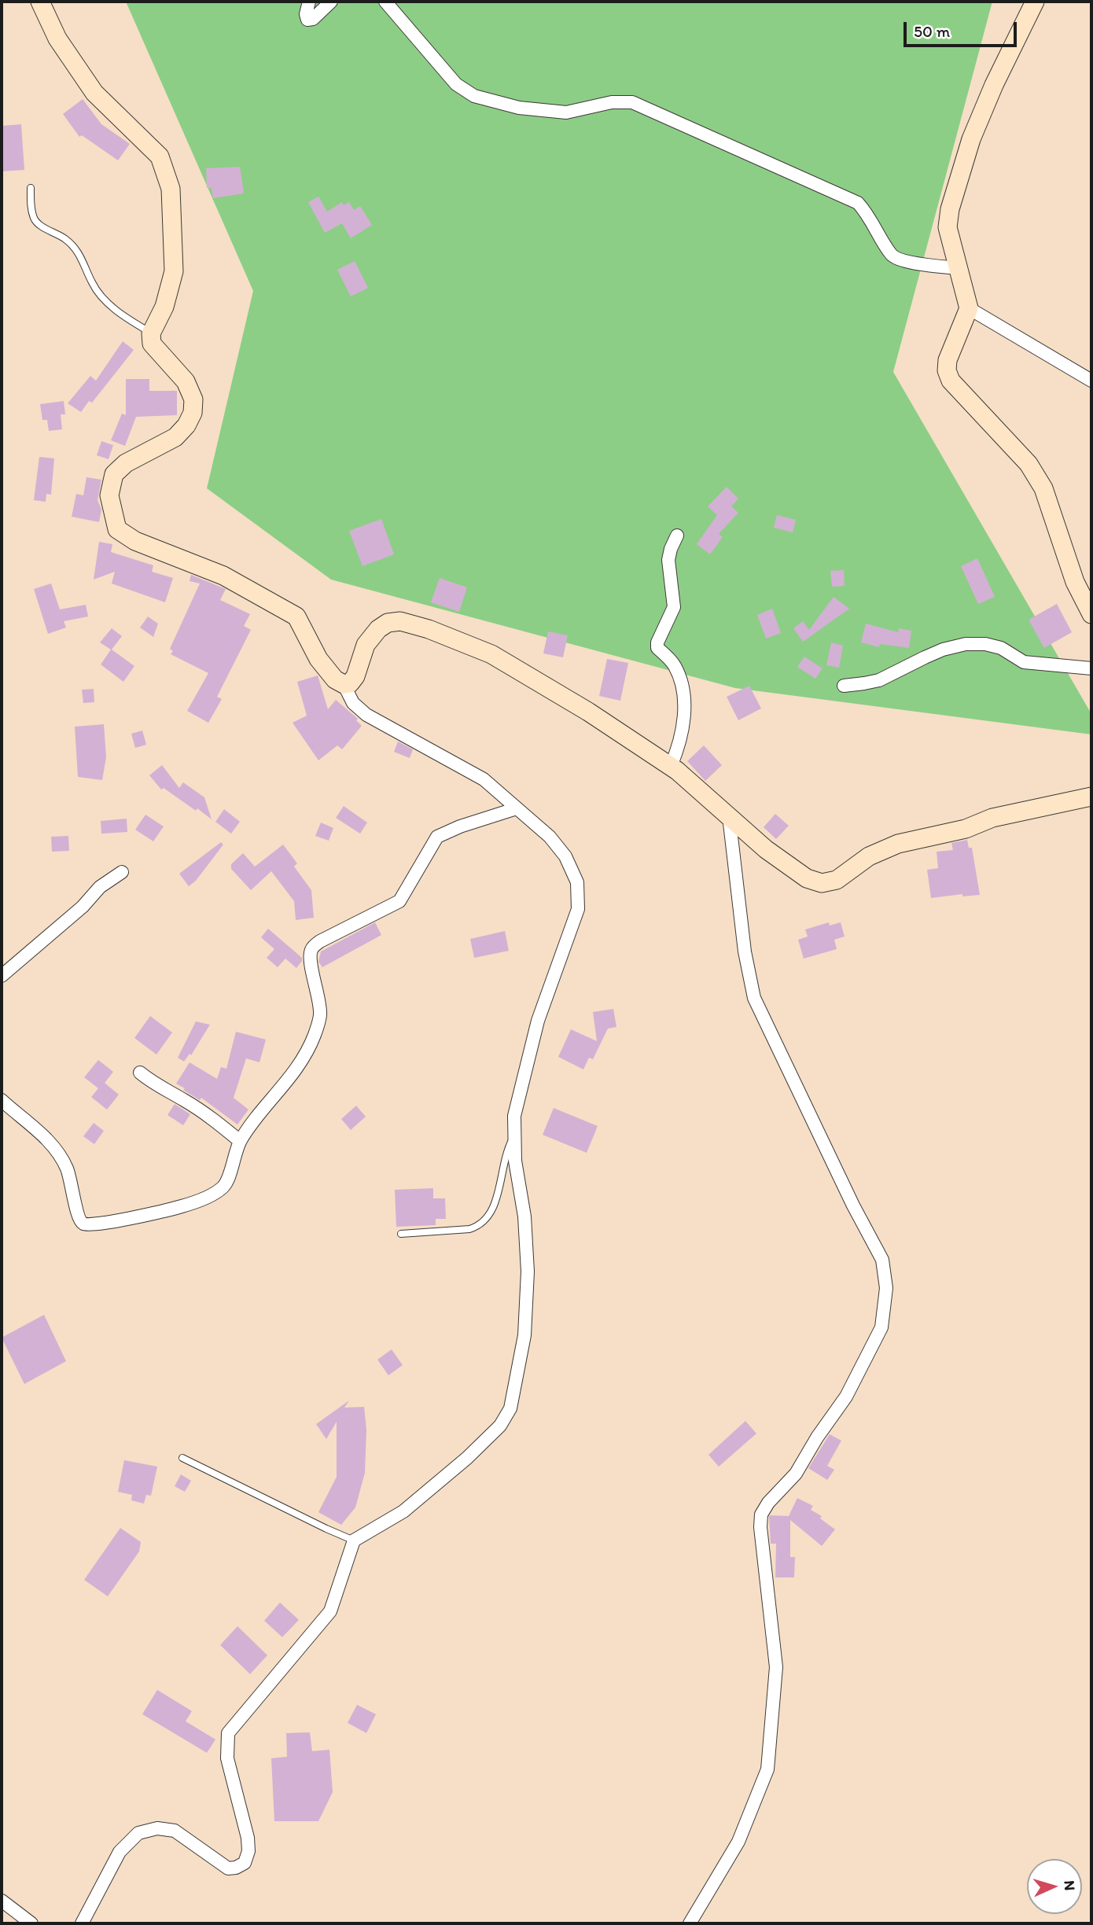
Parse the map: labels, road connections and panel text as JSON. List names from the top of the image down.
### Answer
{
  "scale_bar": "50 m",
  "north": "right"
}
